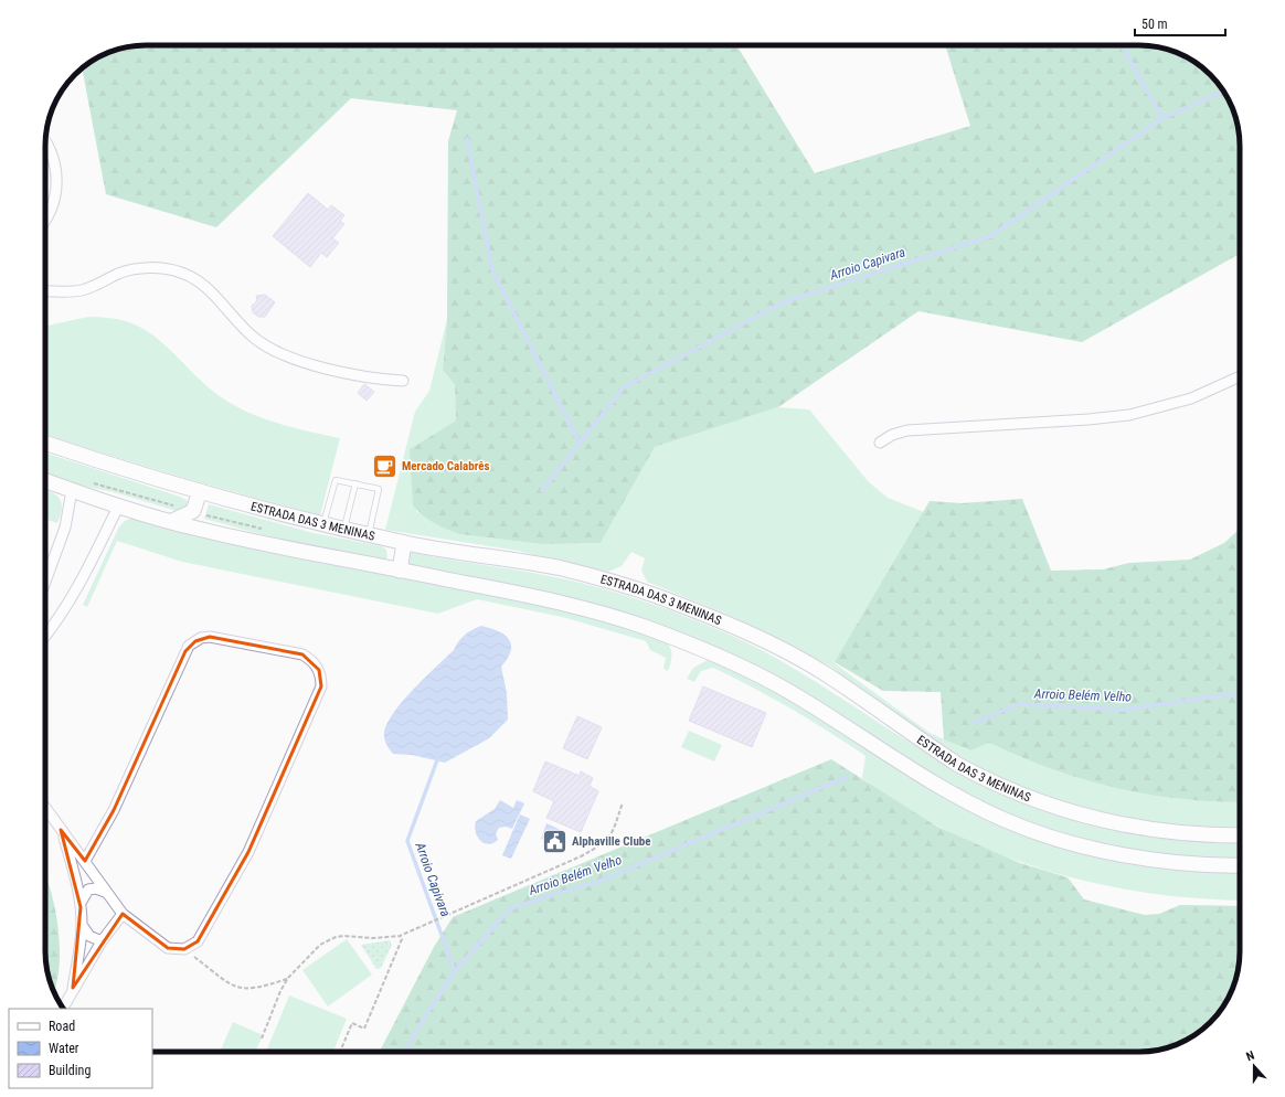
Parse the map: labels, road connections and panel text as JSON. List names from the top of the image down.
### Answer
{
  "streets": {
    "main road": ["ESTRADA DAS 3 MENINAS"]
  },
  "water": ["Arroio Capivara", "Arroio Belém Velho"],
  "places": {
    "cafe": ["Mercado Calabrês"],
    "public building": ["Alphaville Clube"]
  },
  "legend": ["Road", "Water", "Building"],
  "scale_bar": "50 m",
  "north": "top"
}
